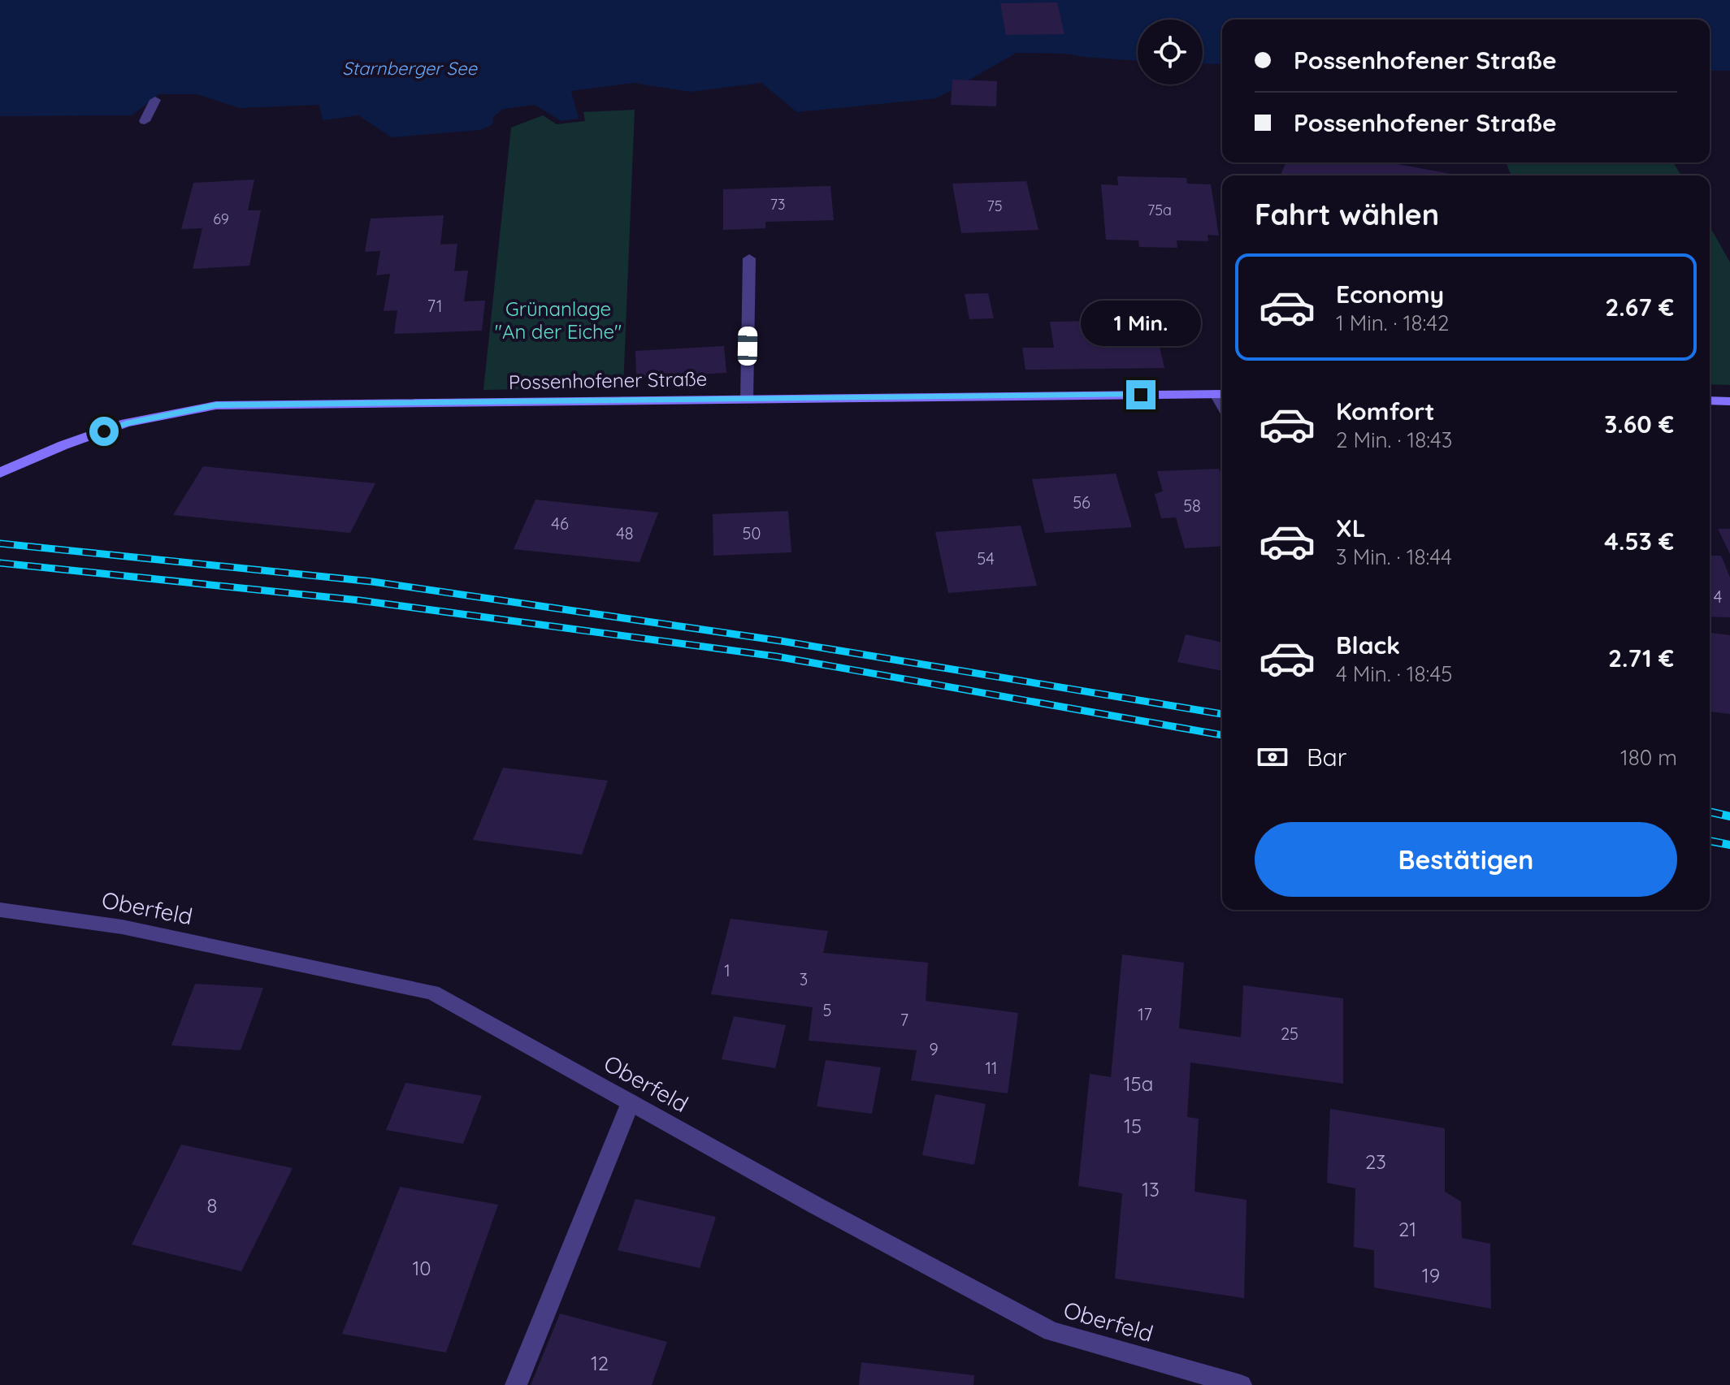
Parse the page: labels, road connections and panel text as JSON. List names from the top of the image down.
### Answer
{
  "streets": {
    "main road": ["Possenhofener Straße"],
    "street": ["Oberfeld"]
  },
  "water": ["Starnberger See"],
  "parks": ["Grünanlage \"An der Eiche\""],
  "house_numbers": [
    "73",
    "75",
    "75a",
    "69",
    "71",
    "56",
    "58",
    "46",
    "48",
    "50",
    "54",
    "4",
    "1",
    "3",
    "5",
    "17",
    "7",
    "25",
    "9",
    "11",
    "15a",
    "15",
    "23",
    "13",
    "8",
    "21",
    "10",
    "19",
    "12"
  ],
  "page": {
    "banner": ["Possenhofener Straße", "Possenhofener Straße"],
    "heading": "Fahrt wählen",
    "list": [
      {
        "name": "Economy",
        "note": "1 Min. · 18:42",
        "value": "2.67 €"
      },
      {
        "name": "Komfort",
        "note": "2 Min. · 18:43",
        "value": "3.60 €"
      },
      {
        "name": "XL",
        "note": "3 Min. · 18:44",
        "value": "4.53 €"
      },
      {
        "name": "Black",
        "note": "4 Min. · 18:45",
        "value": "2.71 €"
      }
    ],
    "bubble": "1 Min.",
    "pay": ["Bar", "180 m"],
    "buttons": "Bestätigen"
  }
}
